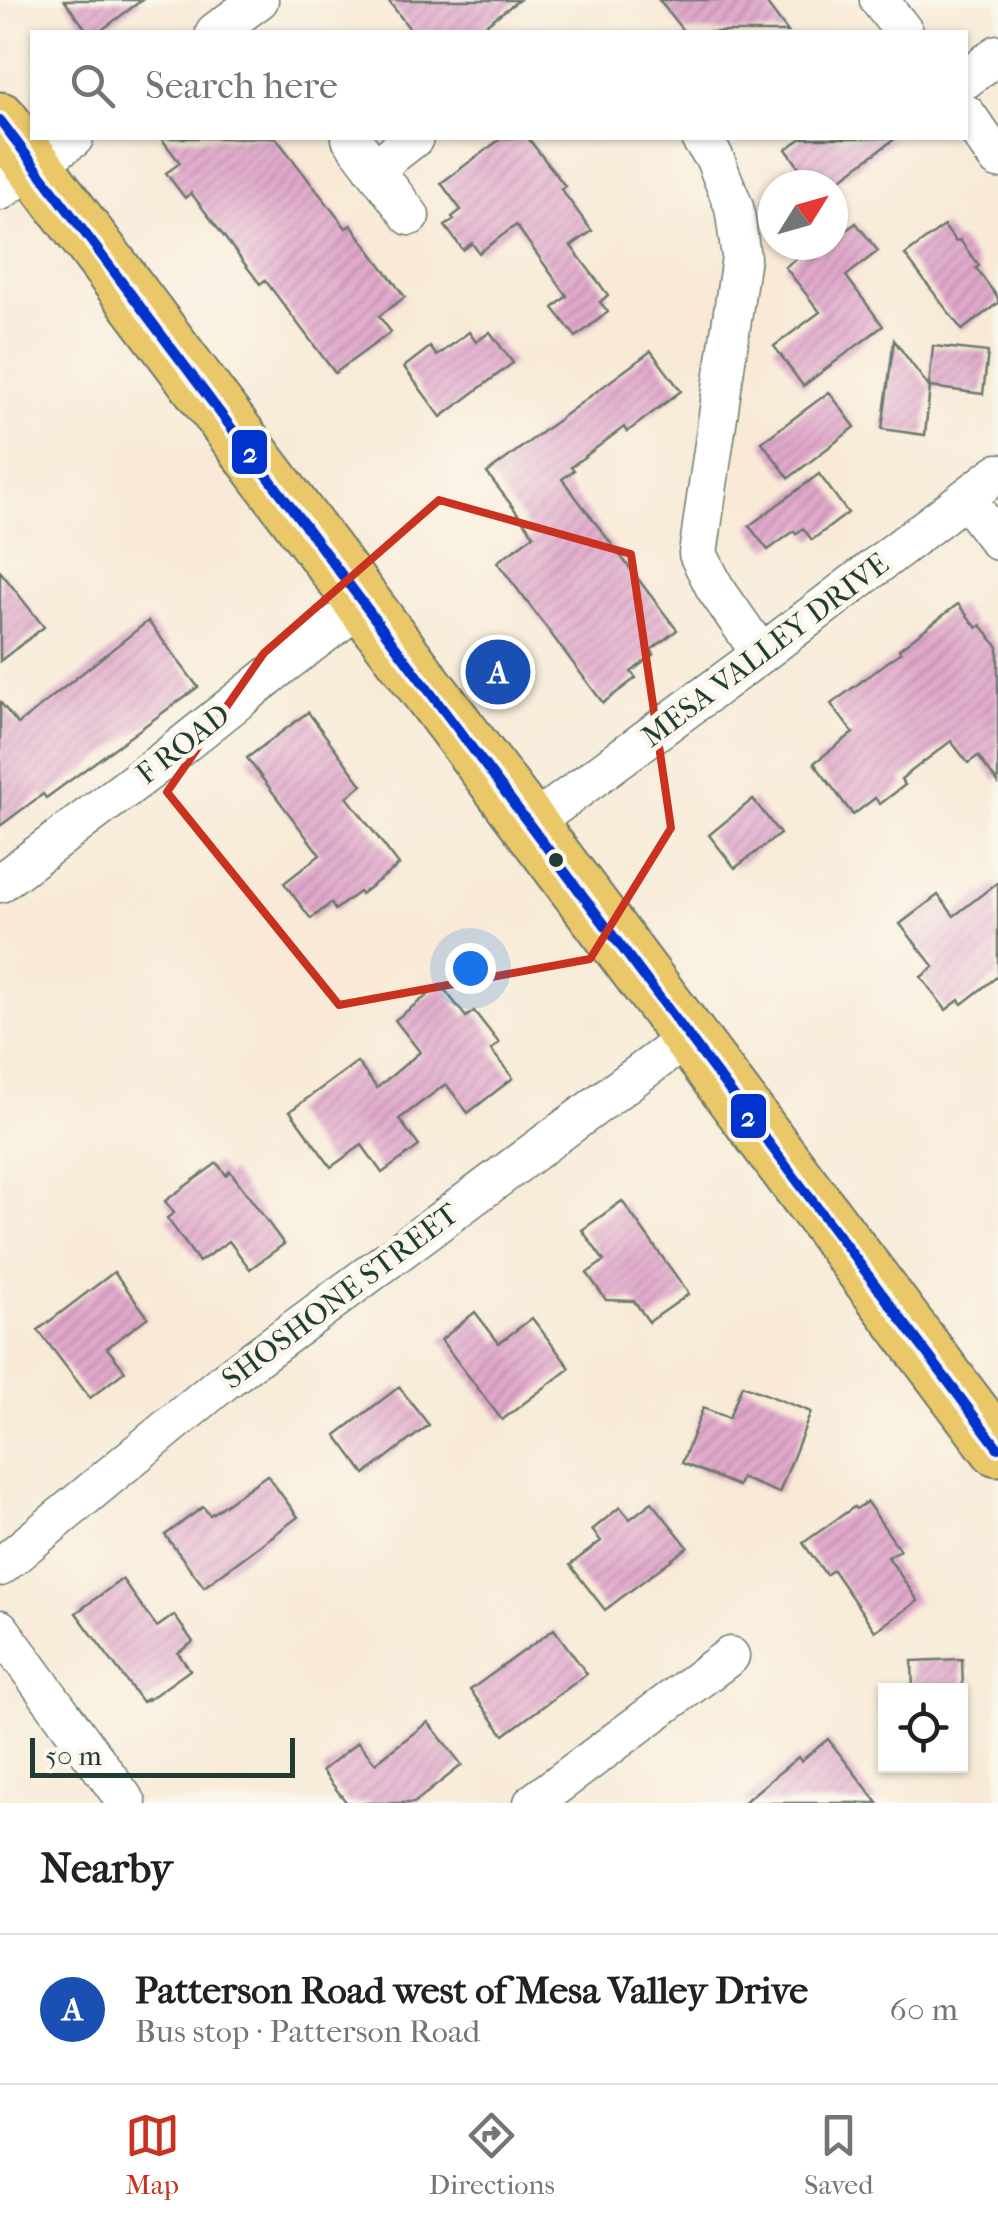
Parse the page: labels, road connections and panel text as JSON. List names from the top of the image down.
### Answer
{
  "streets": {
    "street": ["MESA VALLEY DRIVE", "F ROAD", "SHOSHONE STREET"]
  },
  "lines": ["transit line 2"],
  "scale_bar": "50 m",
  "north": "top right",
  "page": {
    "search": "Search here",
    "pins": "A",
    "scale": "50 m",
    "heading": "Nearby",
    "list": [
      {
        "mark": "A",
        "name": "Patterson Road west of Mesa Valley Drive",
        "note": "Bus stop · Patterson Road",
        "value": "60 m"
      }
    ],
    "nav": ["Map", "Directions", "Saved"]
  }
}
